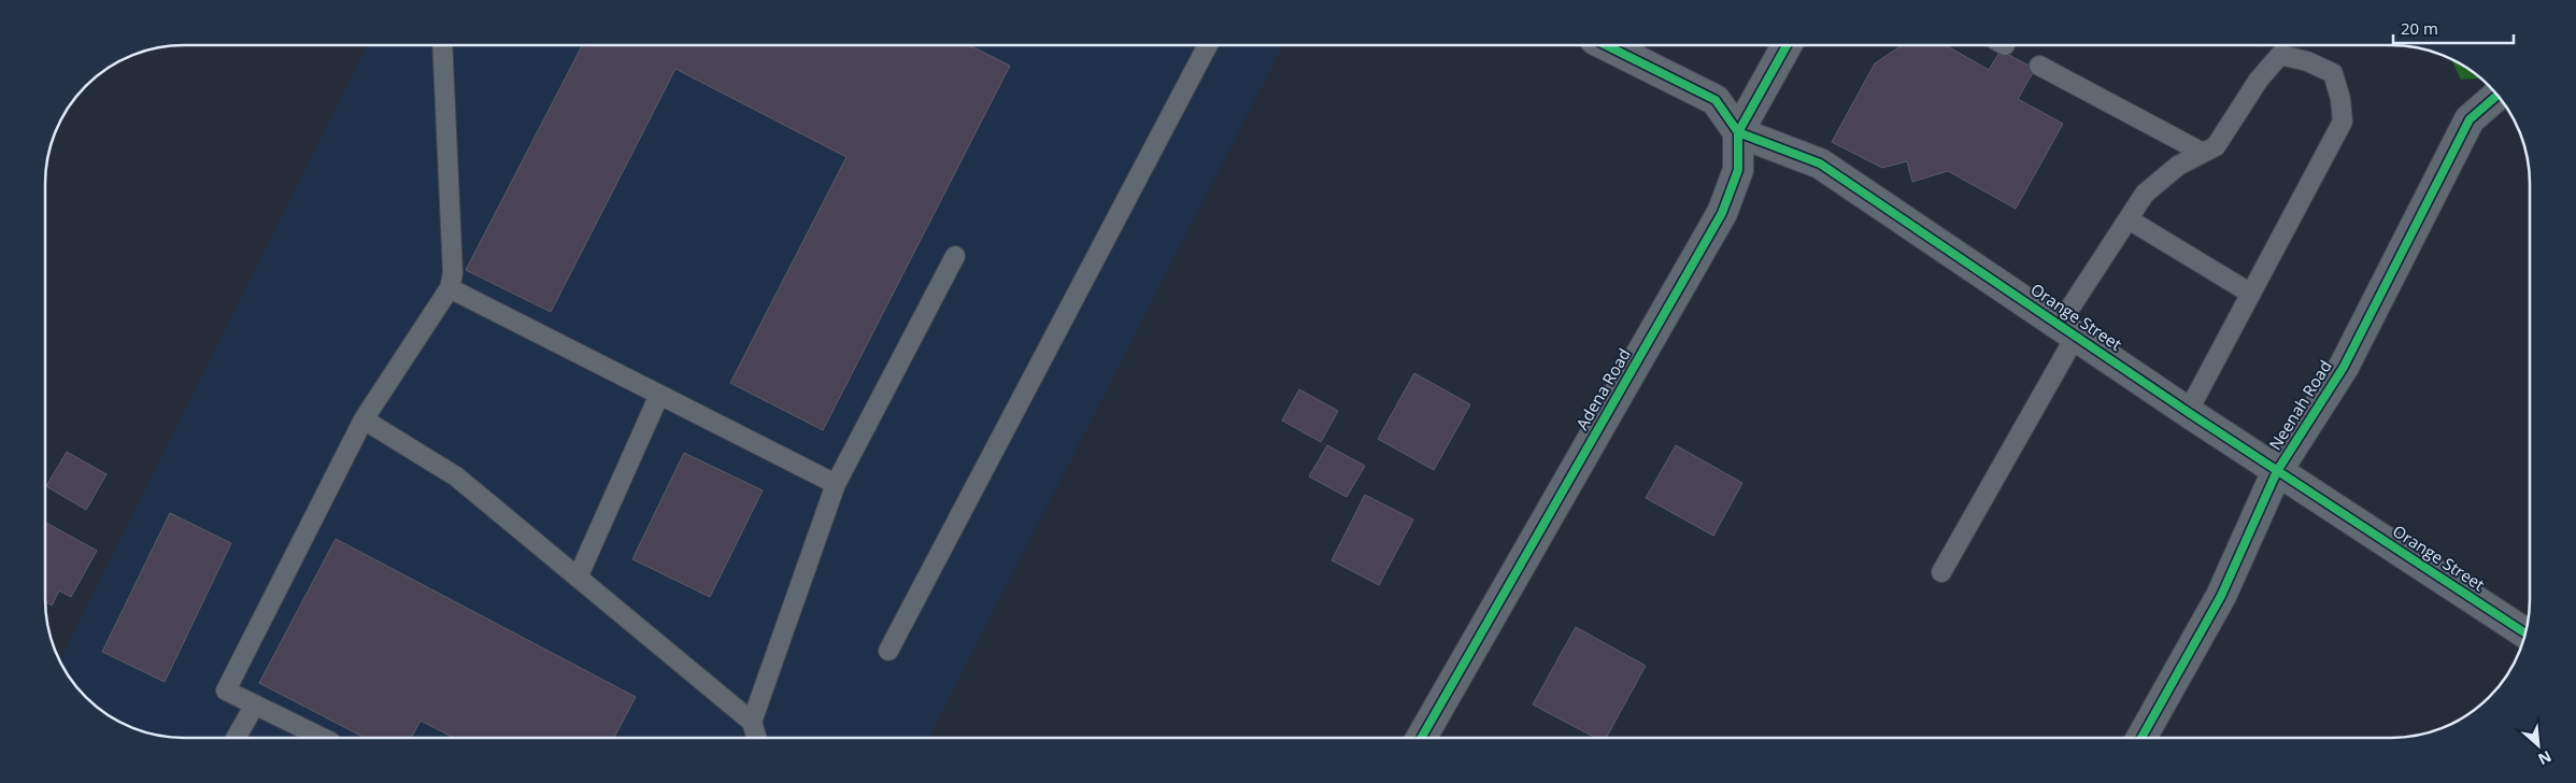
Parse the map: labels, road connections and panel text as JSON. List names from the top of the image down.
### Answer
{
  "streets": {
    "street": ["Orange Street", "Adena Road", "Neenah Road"]
  },
  "crossings": [
    ["Orange Street", "Adena Road"],
    ["Orange Street", "Neenah Road"]
  ],
  "scale_bar": "20 m",
  "north": "bottom right"
}
